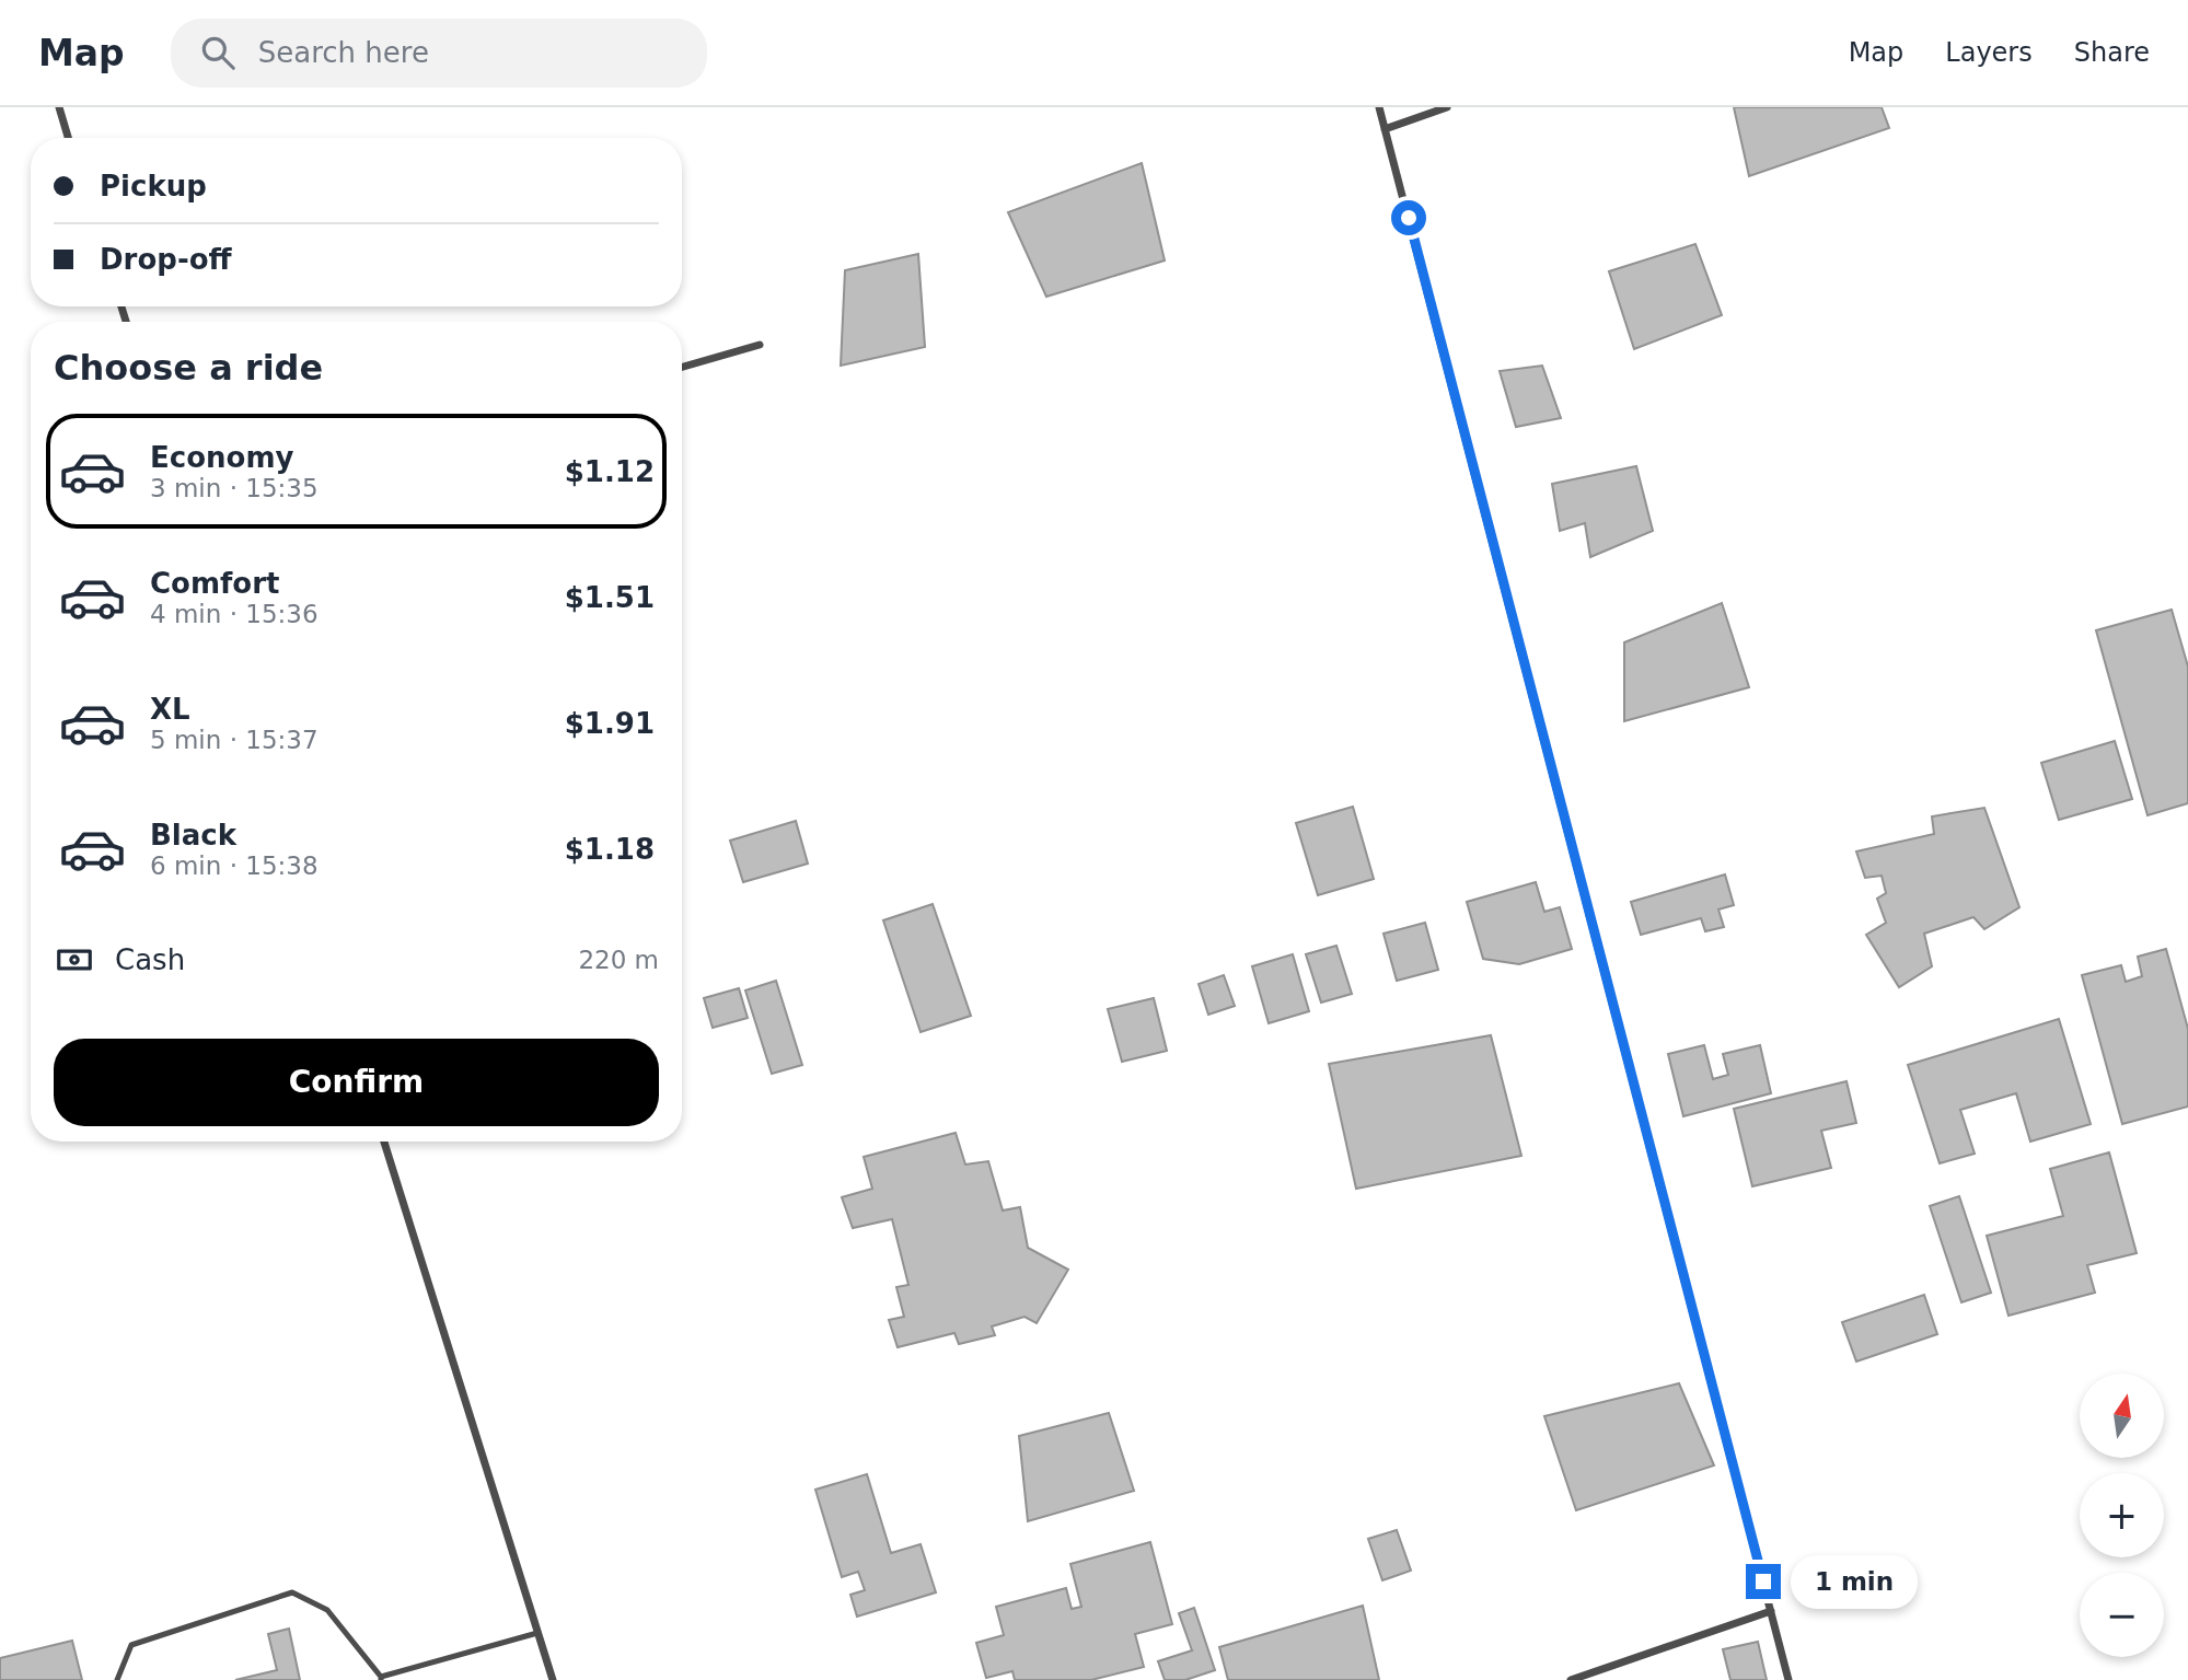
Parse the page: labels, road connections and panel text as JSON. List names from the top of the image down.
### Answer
{
  "north": "top",
  "page": {
    "header": "Map",
    "search": "Search here",
    "nav": ["Map", "Layers", "Share"],
    "banner": ["Pickup", "Drop-off"],
    "heading": "Choose a ride",
    "list": [
      {
        "name": "Economy",
        "note": "3 min · 15:35",
        "value": "$1.12"
      },
      {
        "name": "Comfort",
        "note": "4 min · 15:36",
        "value": "$1.51"
      },
      {
        "name": "XL",
        "note": "5 min · 15:37",
        "value": "$1.91"
      },
      {
        "name": "Black",
        "note": "6 min · 15:38",
        "value": "$1.18"
      }
    ],
    "pay": ["Cash", "220 m"],
    "buttons": "Confirm",
    "map_buttons": ["+", "−"],
    "bubble": "1 min"
  }
}
